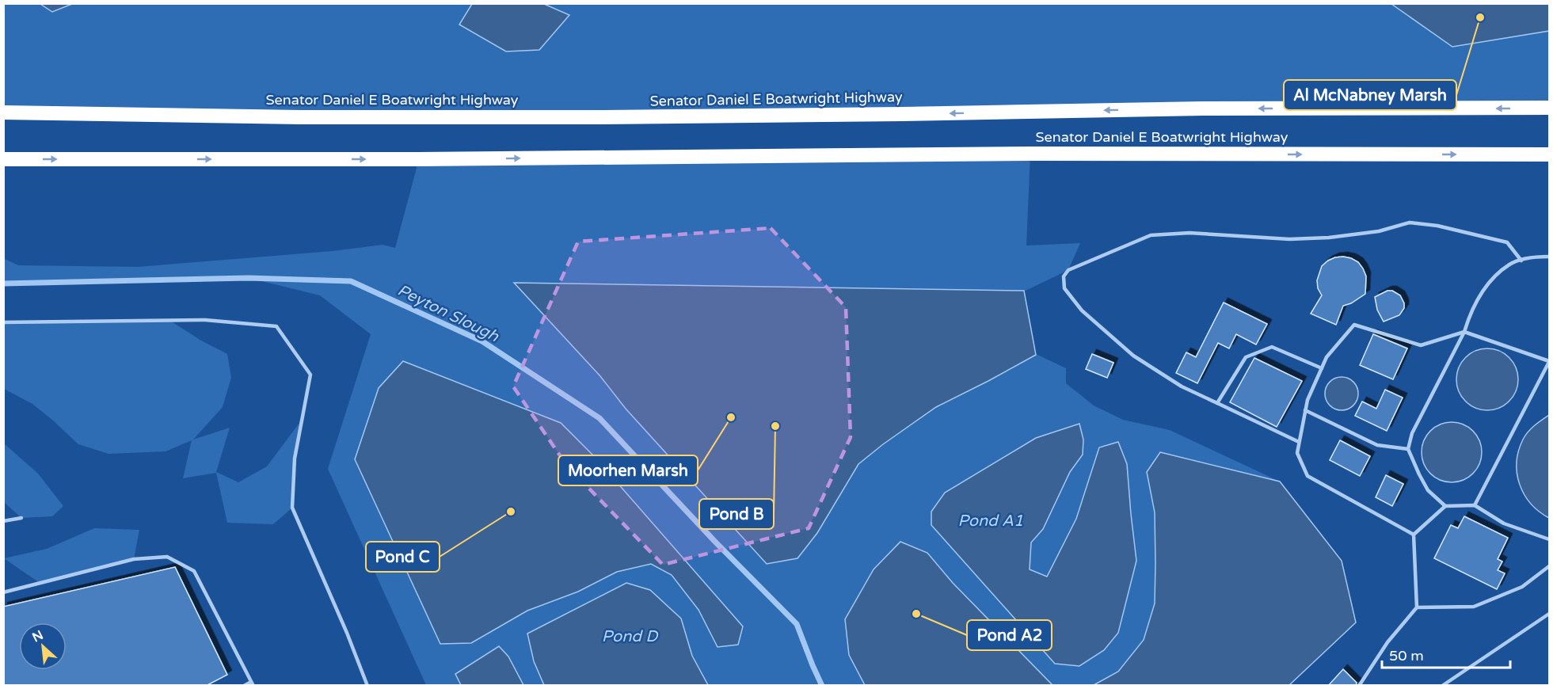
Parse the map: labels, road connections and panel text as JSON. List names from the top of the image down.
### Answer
{
  "streets": {
    "highway": ["Senator Daniel E Boatwright Highway"]
  },
  "water": ["Peyton Slough", "Pond A1", "Pond D"],
  "places": [
    "Al McNabney Marsh",
    "Moorhen Marsh",
    "Pond B",
    "Pond C",
    "Pond A2"
  ],
  "scale_bar": "50 m",
  "north": "top left"
}
